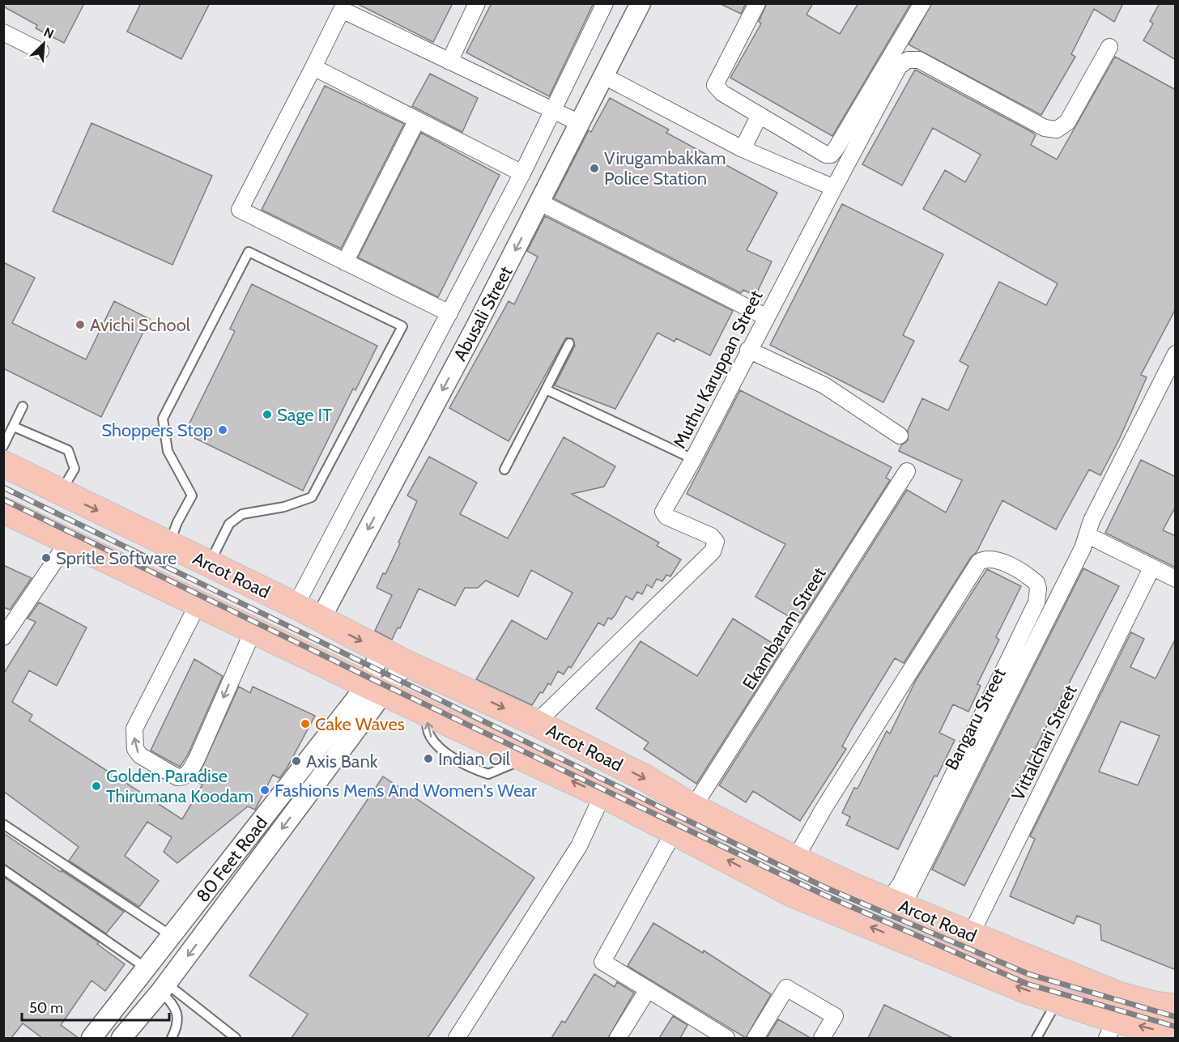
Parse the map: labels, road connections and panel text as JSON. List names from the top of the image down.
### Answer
{
  "streets": {
    "main road": ["Arcot Road"],
    "street": [
      "Abusali Street",
      "Muthu Karuppan Street",
      "Ekambaram Street",
      "Bangaru Street",
      "Vittalchari Street",
      "80 Feet Road"
    ]
  },
  "crossings": [
    ["Abusali Street", "Arcot Road"],
    ["Muthu Karuppan Street", "Arcot Road"],
    ["Arcot Road", "Ekambaram Street"],
    ["Arcot Road", "Bangaru Street"],
    ["Arcot Road", "Vittalchari Street"],
    ["Arcot Road", "80 Feet Road"]
  ],
  "places": [
    "Virugambakkam Police Station",
    "Avichi School",
    "Sage IT",
    "Shoppers Stop",
    "Spritle Software",
    "Cake Waves",
    "Indian Oil",
    "Axis Bank",
    "Golden Paradise Thirumana Koodam",
    "Fashions Mens And Women's Wear"
  ],
  "scale_bar": "50 m",
  "north": "top right"
}
